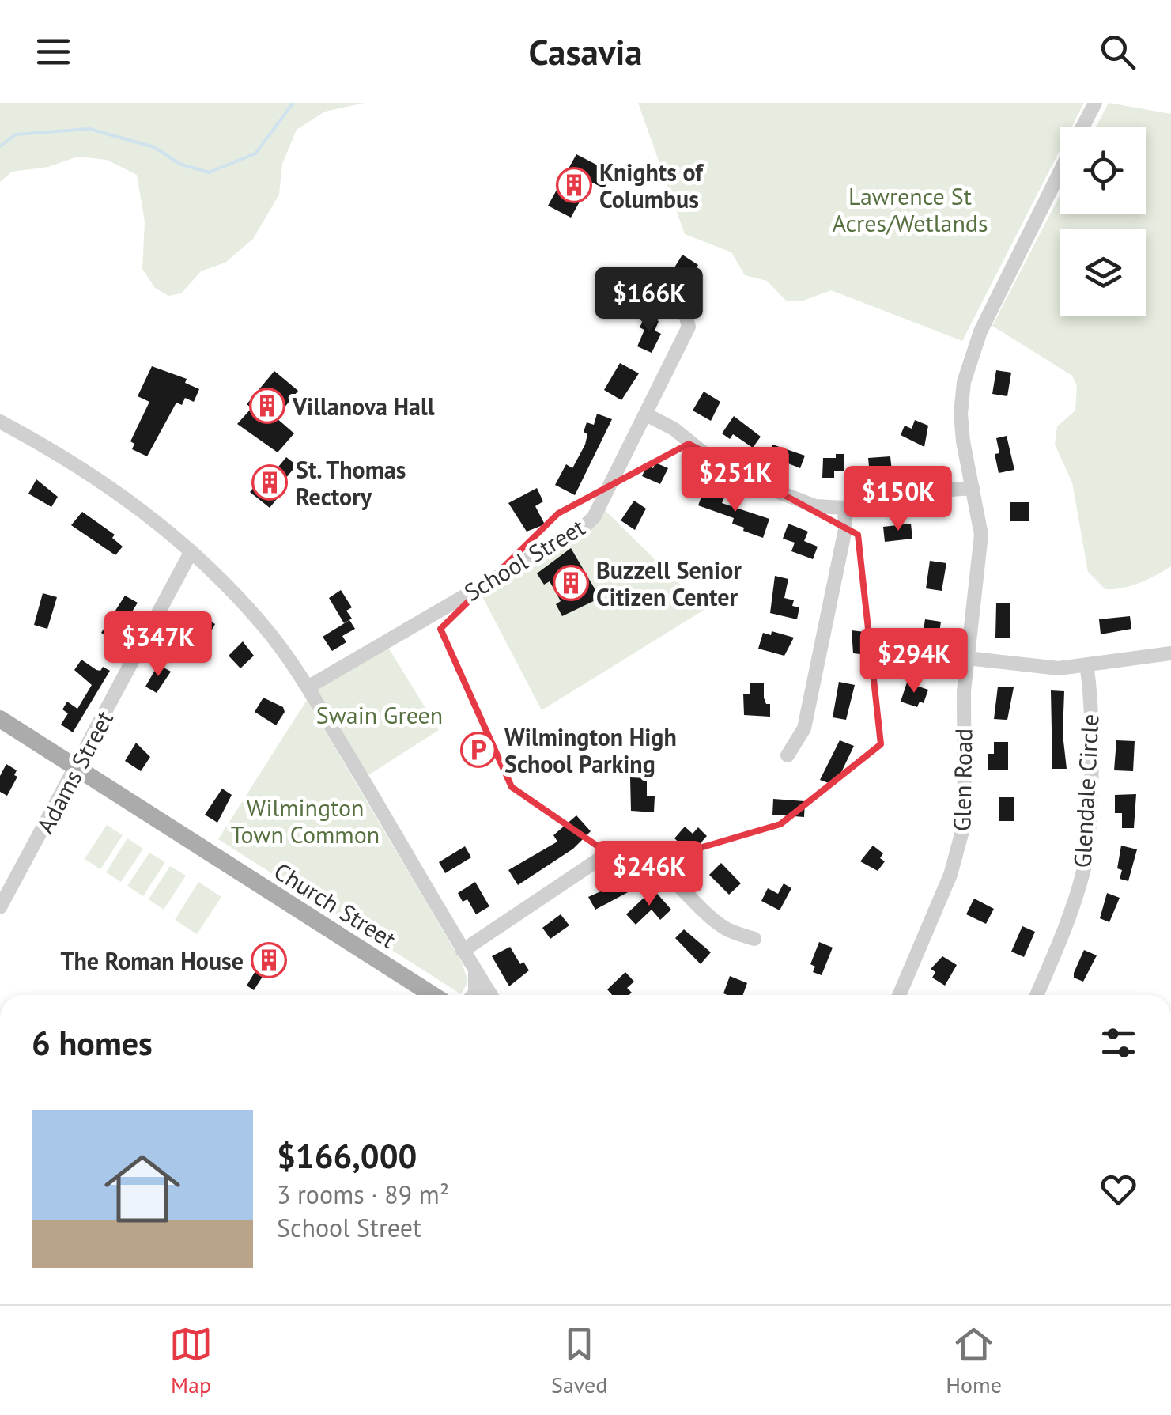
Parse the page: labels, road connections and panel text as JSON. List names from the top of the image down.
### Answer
{
  "streets": {
    "main road": ["Church Street"],
    "street": [
      "School Street",
      "Adams Street",
      "Glen Road",
      "Glendale Circle"
    ]
  },
  "crossings": [
    ["Adams Street", "Church Street"]
  ],
  "parks": ["Lawrence St Acres/Wetlands", "Swain Green", "Wilmington Town Common"],
  "places": {
    "building": [
      "Knights of Columbus",
      "Villanova Hall",
      "St. Thomas Rectory",
      "Buzzell Senior Citizen Center",
      "The Roman House"
    ],
    "parking": ["Wilmington High School Parking"]
  },
  "page": {
    "header": "Casavia",
    "price": [
      "$166K",
      "$251K",
      "$150K",
      "$347K",
      "$294K",
      "$246K"
    ],
    "heading": "6 homes",
    "list": [
      {
        "name": "$166,000",
        "note": "3 rooms · 89 m² · School Street"
      }
    ],
    "tabs": ["Map", "Saved", "Home"]
  }
}
